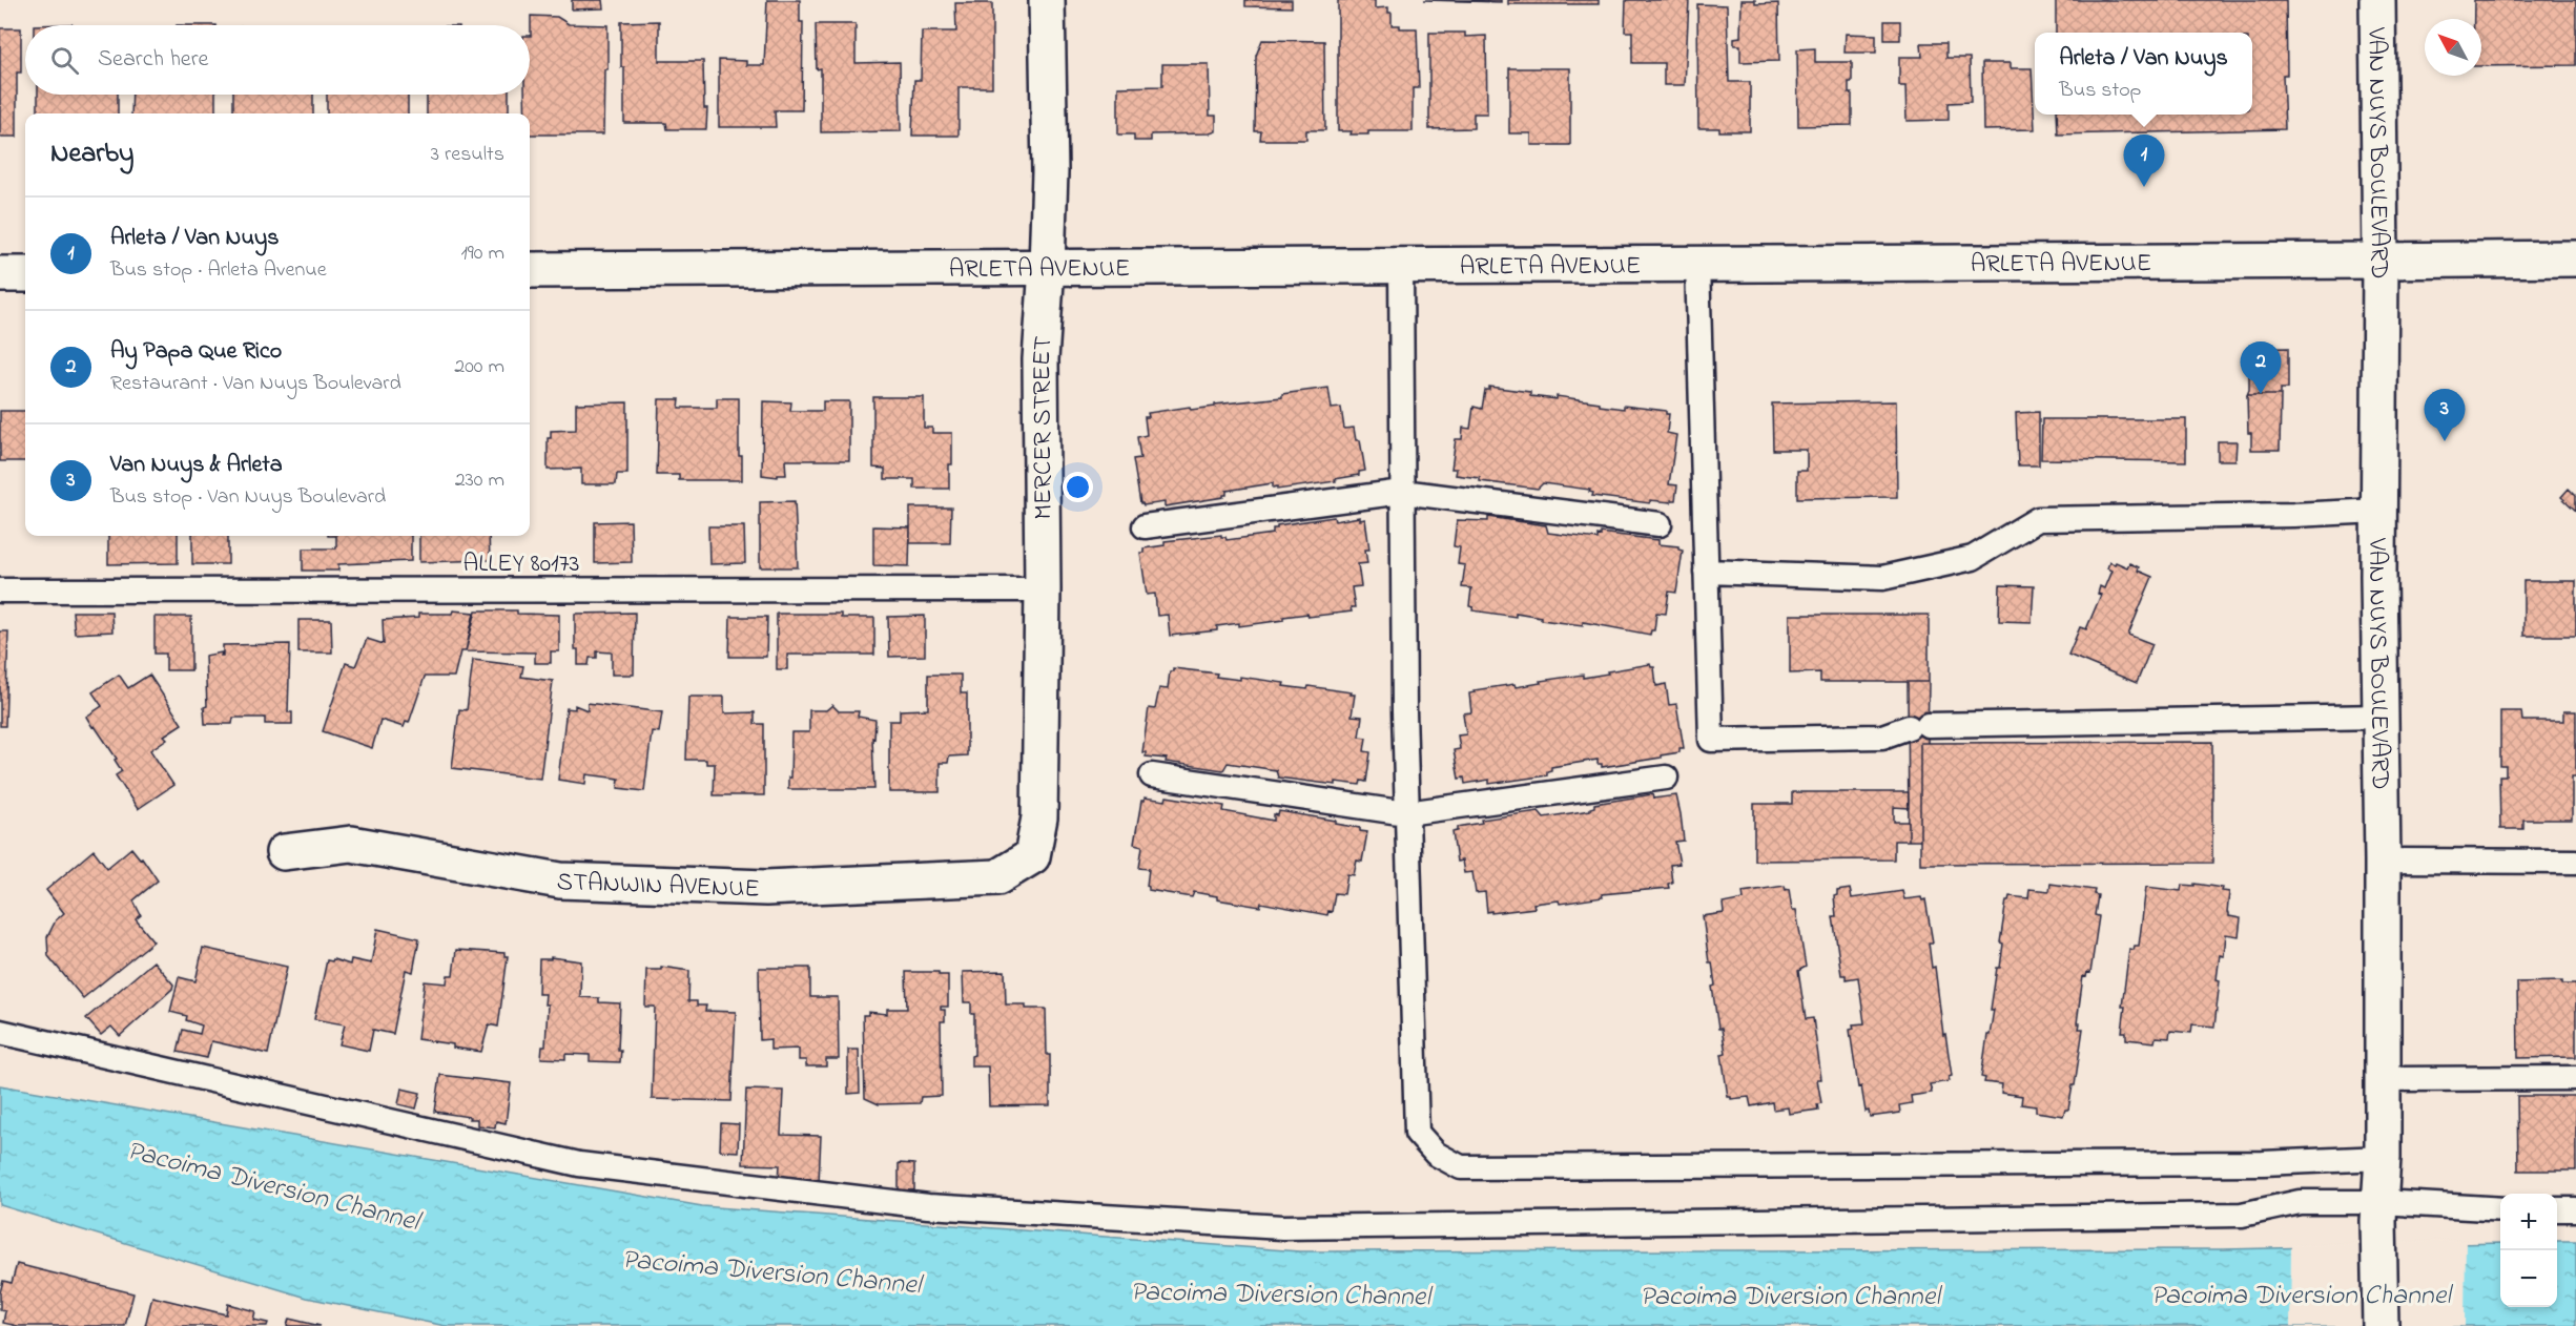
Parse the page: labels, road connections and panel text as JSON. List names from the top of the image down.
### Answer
{
  "streets": {
    "main road": [
      "VAN NUYS BOULEVARD",
      "ARLETA AVENUE",
      "MERCER STREET",
      "STANWIN AVENUE"
    ],
    "lane": ["ALLEY 80173"]
  },
  "crossings": [
    ["VAN NUYS BOULEVARD", "ARLETA AVENUE"],
    ["ARLETA AVENUE", "MERCER STREET"],
    ["MERCER STREET", "ALLEY 80173"],
    ["MERCER STREET", "STANWIN AVENUE"]
  ],
  "water": ["Pacoima Diversion Channel"],
  "north": "top left",
  "page": {
    "search": "Search here",
    "popup": ["Arleta / Van Nuys", "Bus stop"],
    "heading": ["Nearby", "3 results"],
    "pins": ["1", "2", "3"],
    "list": [
      {
        "mark": "1",
        "name": "Arleta / Van Nuys",
        "note": "Bus stop · Arleta Avenue",
        "value": "190 m"
      },
      {
        "mark": "2",
        "name": "Ay Papa Que Rico",
        "note": "Restaurant · Van Nuys Boulevard",
        "value": "200 m"
      },
      {
        "mark": "3",
        "name": "Van Nuys & Arleta",
        "note": "Bus stop · Van Nuys Boulevard",
        "value": "230 m"
      }
    ],
    "map_buttons": ["+", "−"]
  }
}
